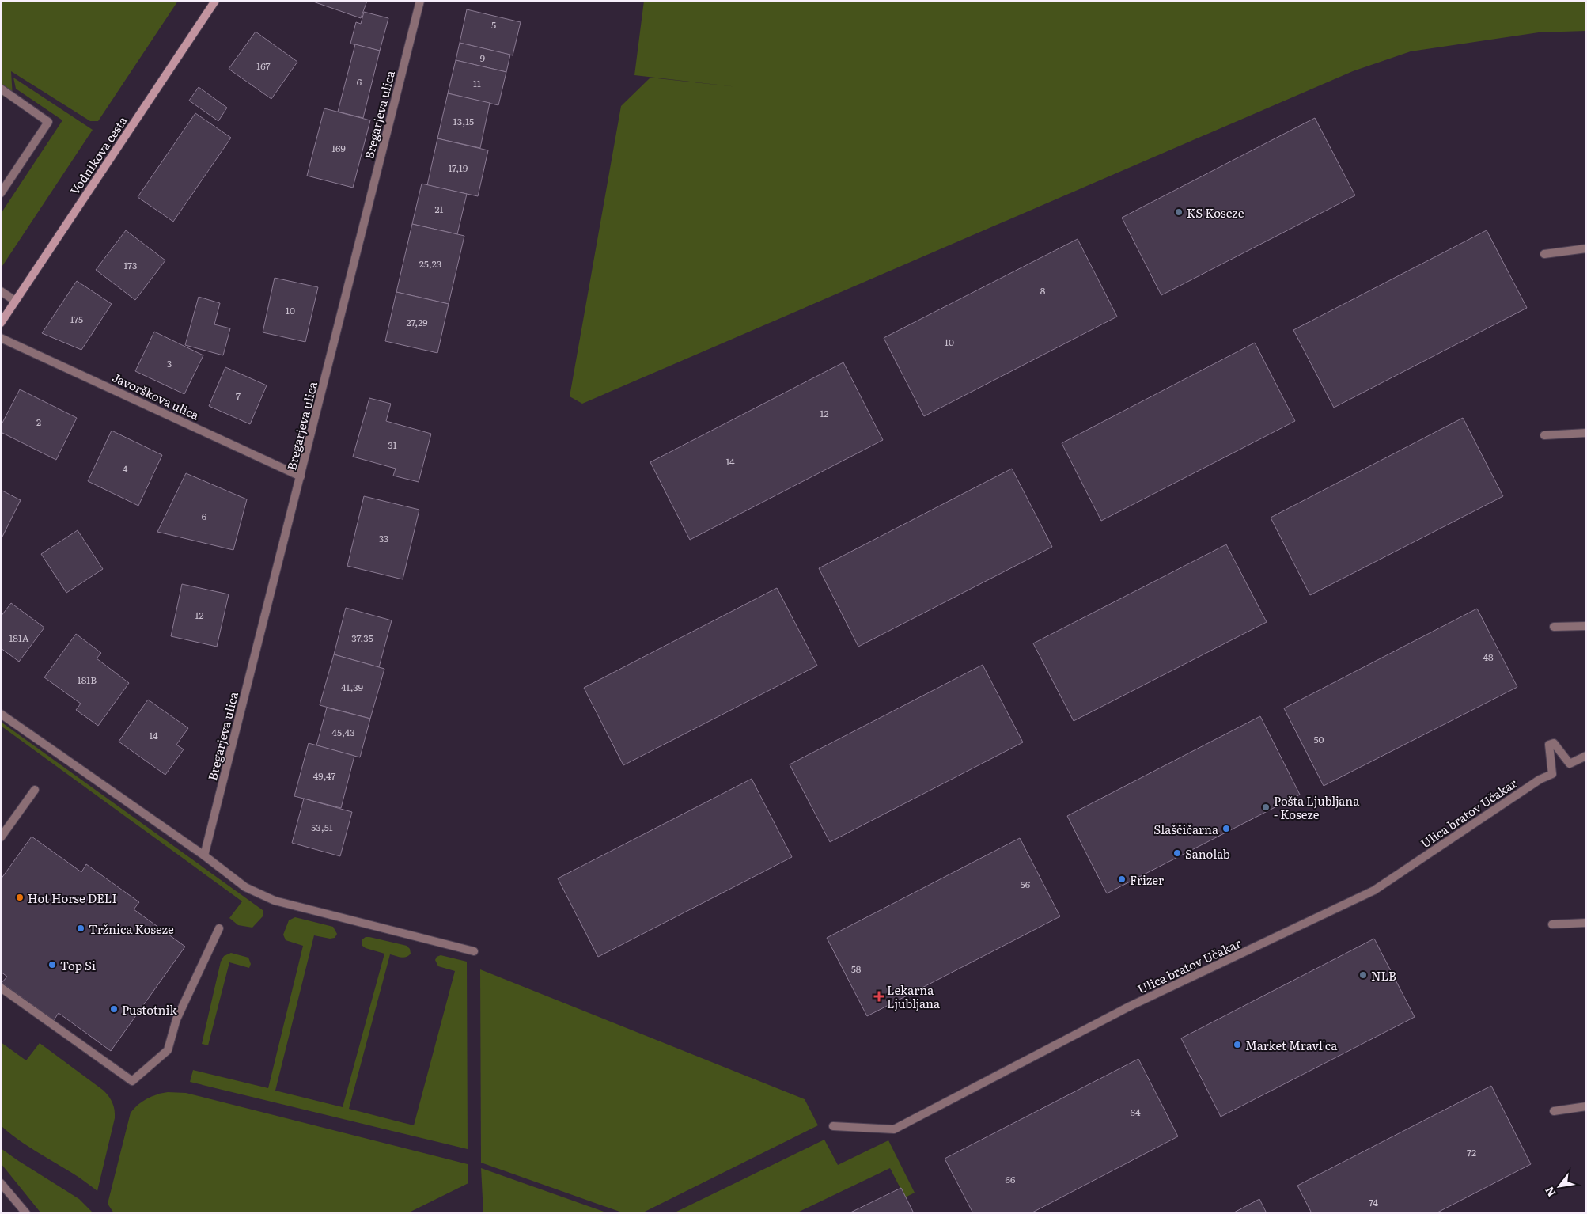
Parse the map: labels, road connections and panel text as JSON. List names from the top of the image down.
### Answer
{
  "streets": {
    "street": [
      "Bregarjeva ulica",
      "Vodnikova cesta",
      "Javorškova ulica",
      "Ulica bratov Učakar"
    ]
  },
  "crossings": [
    ["Bregarjeva ulica", "Javorškova ulica"]
  ],
  "places": {
    "other": [
      "KS Koseze",
      "Pošta Ljubljana - Koseze",
      "Slaščičarna",
      "Sanolab",
      "Frizer",
      "Hot Horse DELI",
      "Tržnica Koseze",
      "Top Si",
      "NLB",
      "Pustotnik",
      "Market Mravl'ca"
    ],
    "health": ["Lekarna Ljubljana"]
  },
  "house_numbers": [
    "5",
    "9",
    "167",
    "6",
    "11",
    "13,15",
    "169",
    "17,19",
    "21",
    "25,23",
    "173",
    "8",
    "10",
    "175",
    "27,29",
    "10",
    "3",
    "7",
    "12",
    "2",
    "31",
    "14",
    "4",
    "6",
    "33",
    "12",
    "181A",
    "37,35",
    "48",
    "181B",
    "41,39",
    "45,43",
    "14",
    "50",
    "49,47",
    "53,51",
    "56",
    "58",
    "64",
    "72",
    "66",
    "74"
  ],
  "north": "bottom left"
}
